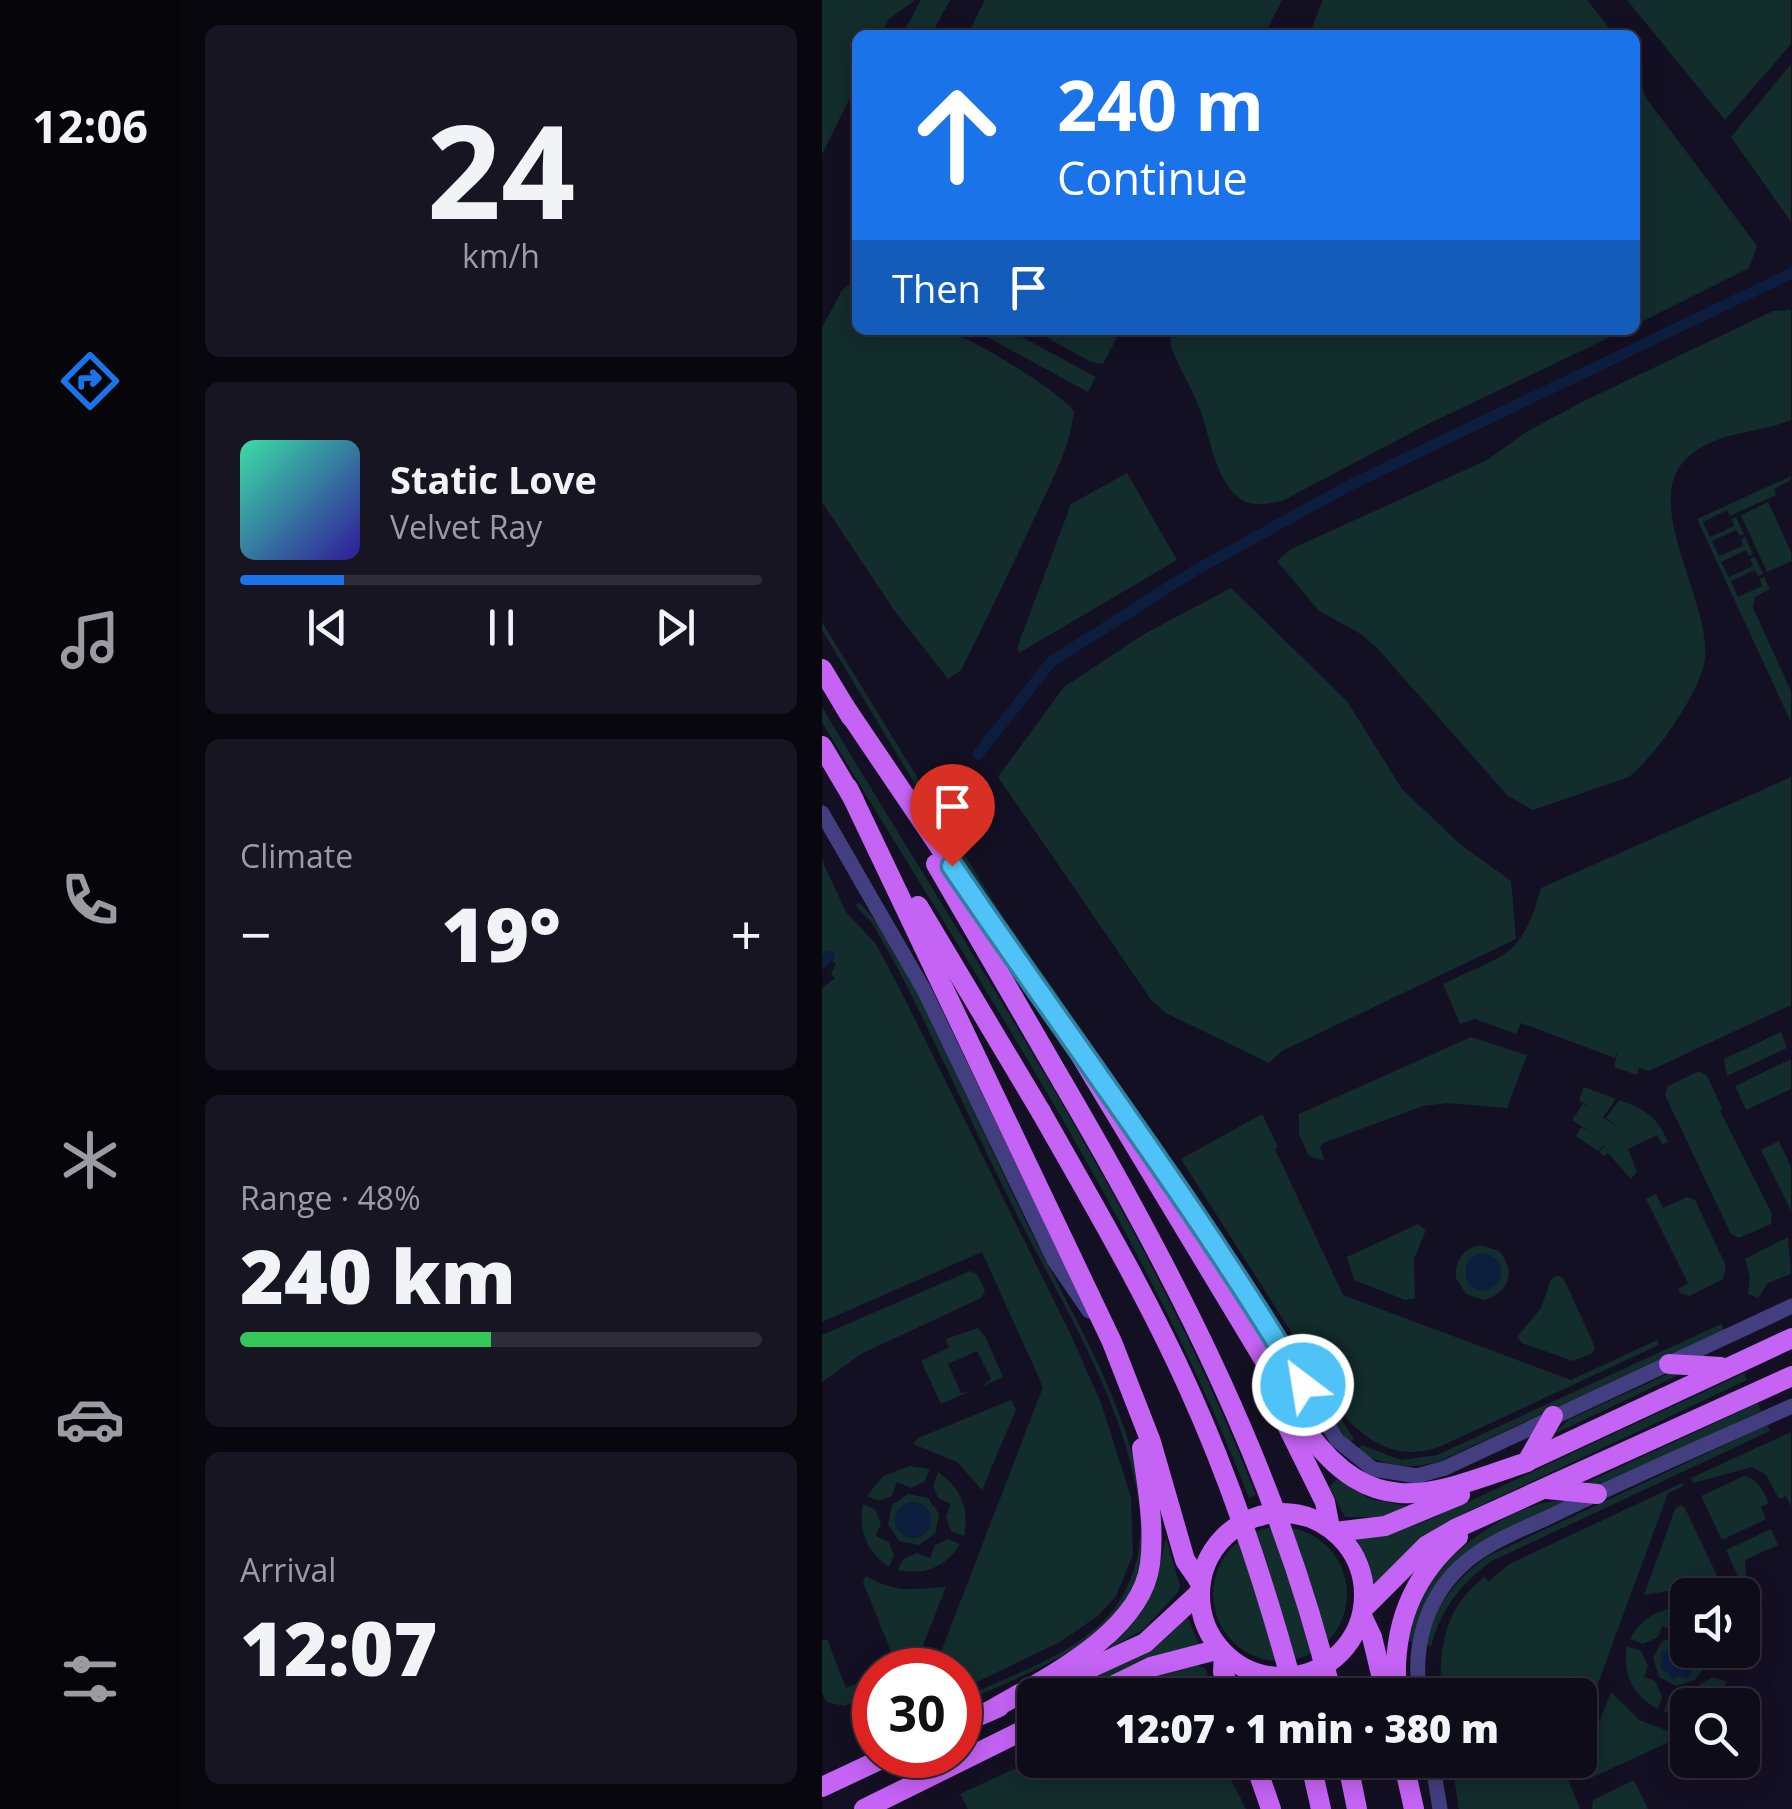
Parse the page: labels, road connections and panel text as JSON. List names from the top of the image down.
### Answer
{
  "page": {
    "tabs": "12:06",
    "tile": [
      ["24", "km/h"],
      "Climate",
      ["Range · 48%", "240 km"],
      ["Arrival", "12:07"]
    ],
    "turn": ["240 m", "Continue"],
    "then": "Then",
    "song": ["Static Love", "Velvet Ray"],
    "heat": ["−", "19°", "+"],
    "limit": "30",
    "trip": "12:07 · 1 min · 380 m"
  }
}
